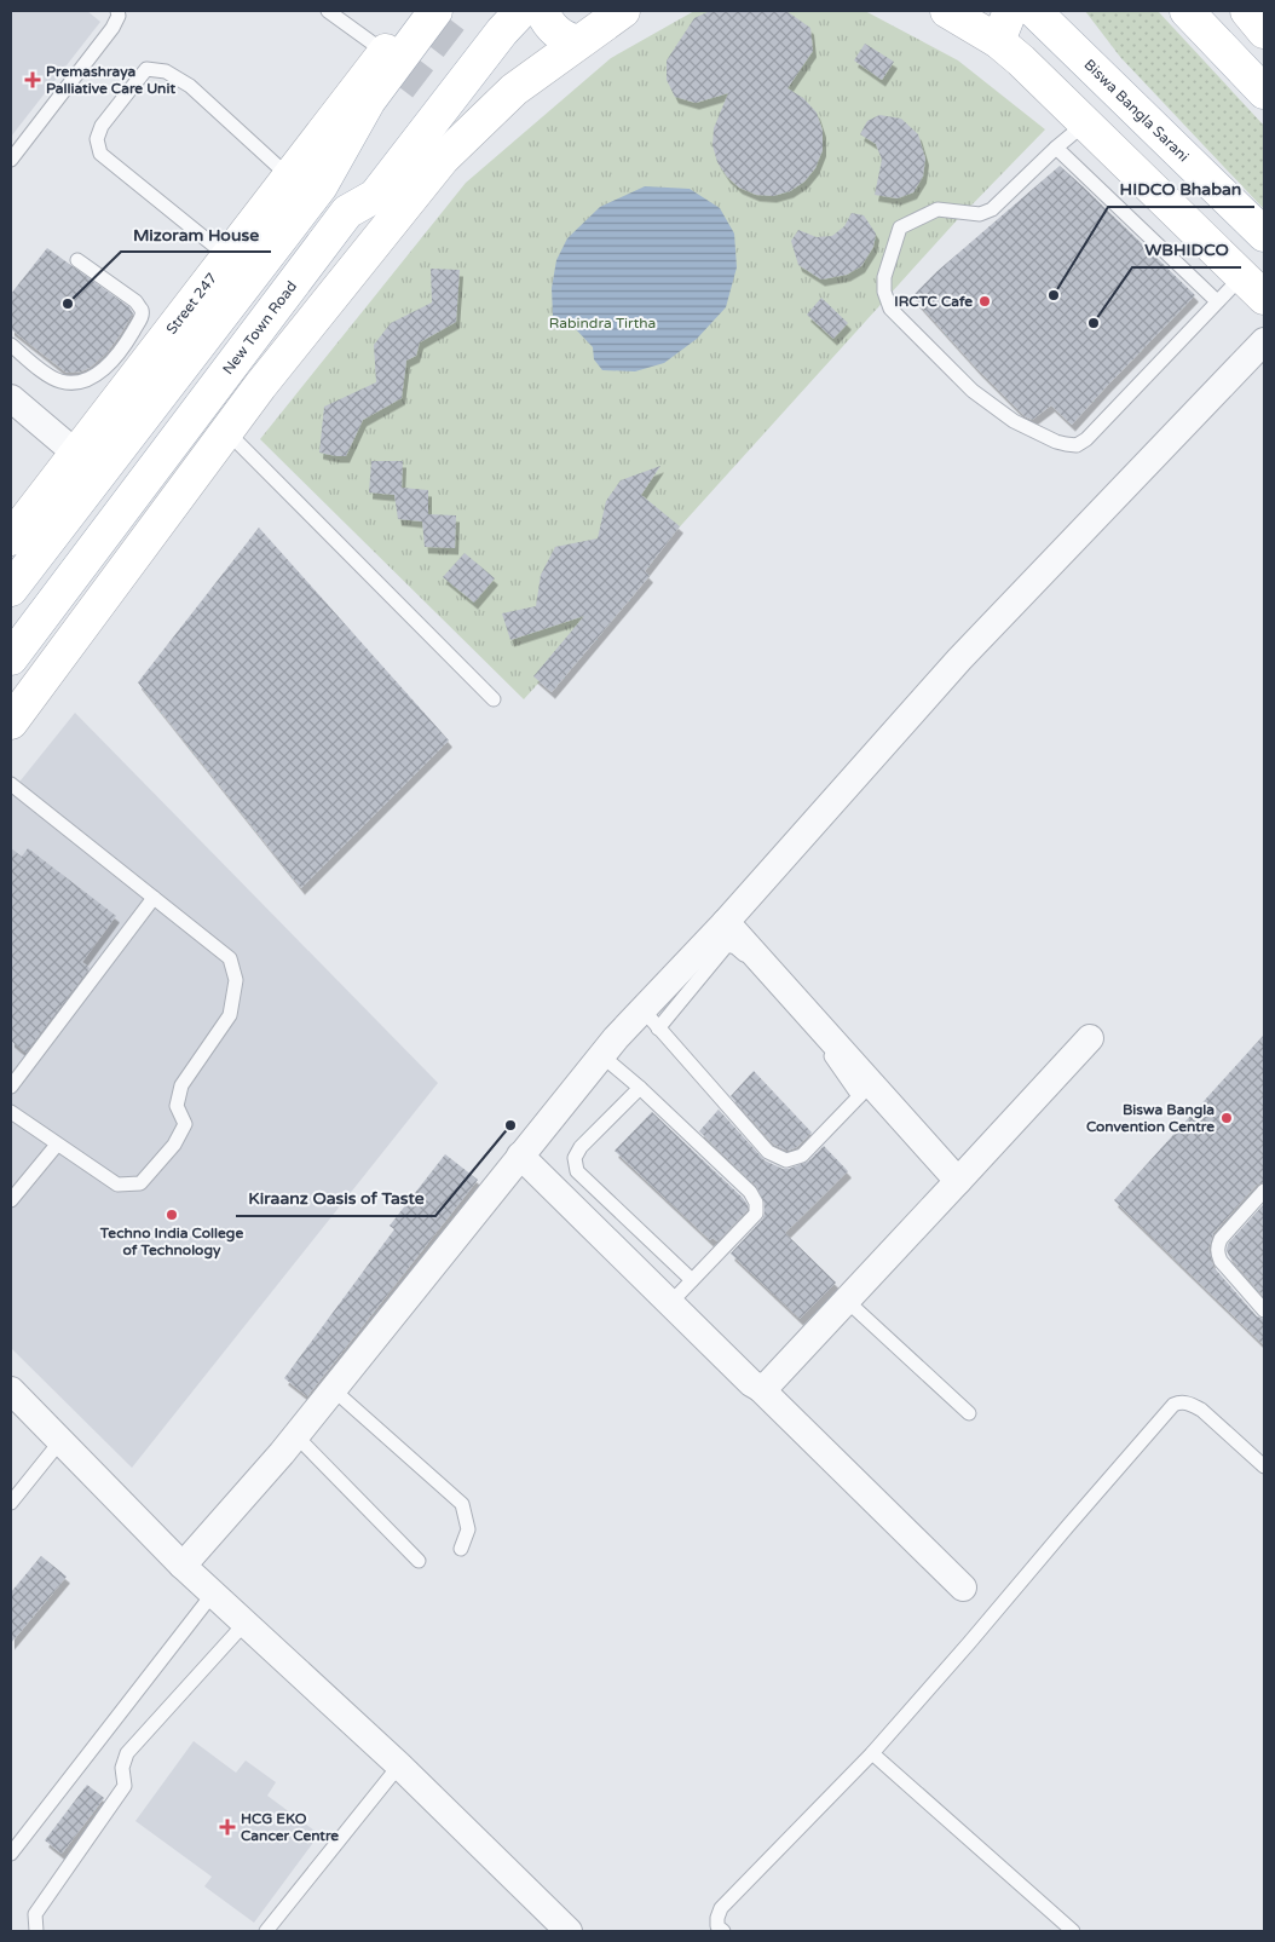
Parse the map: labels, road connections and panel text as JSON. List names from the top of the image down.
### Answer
{
  "streets": {
    "main road": ["Biswa Bangla Sarani", "Street 247", "New Town Road"]
  },
  "parks": ["Rabindra Tirtha"],
  "places": {
    "health": ["Premashraya Palliative Care Unit", "HCG EKO Cancer Centre"],
    "other": [
      "HIDCO Bhaban",
      "IRCTC Cafe",
      "Mizoram House",
      "WBHIDCO",
      "Biswa Bangla Convention Centre",
      "Kiraanz Oasis of Taste",
      "Techno India College of Technology"
    ]
  }
}
